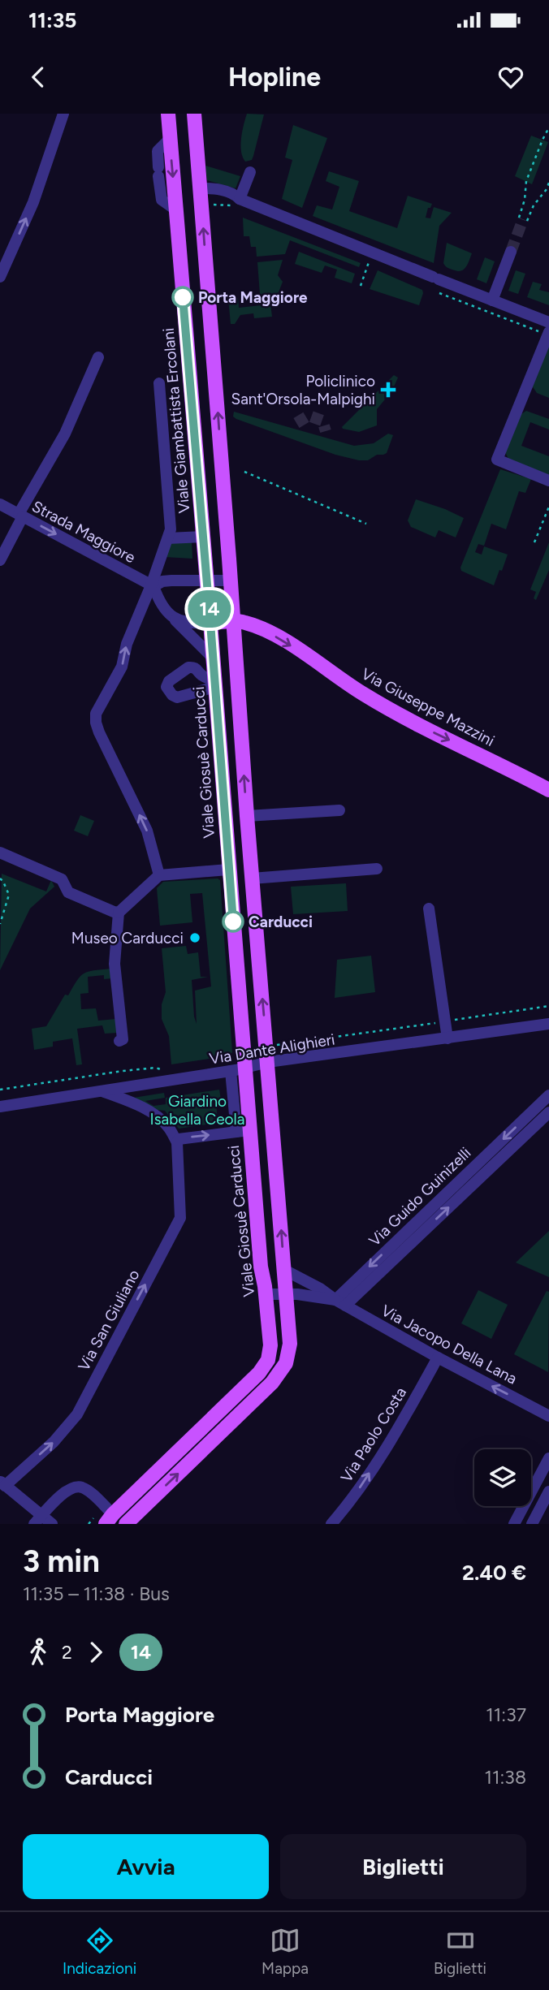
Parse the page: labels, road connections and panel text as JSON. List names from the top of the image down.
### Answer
{
  "streets": {
    "main road": ["Viale Giambattista Ercolani", "Via Giuseppe Mazzini", "Viale Giosuè Carducci"],
    "street": [
      "Strada Maggiore",
      "Via Dante Alighieri",
      "Via Guido Guinizelli",
      "Via San Giuliano",
      "Via Jacopo Della Lana",
      "Via Paolo Costa"
    ]
  },
  "crossings": [
    ["Viale Giambattista Ercolani", "Via Giuseppe Mazzini"],
    ["Viale Giambattista Ercolani", "Viale Giosuè Carducci"],
    ["Via Giuseppe Mazzini", "Viale Giosuè Carducci"],
    ["Viale Giosuè Carducci", "Via Dante Alighieri"],
    ["Viale Giosuè Carducci", "Via Jacopo Della Lana"],
    ["Via Guido Guinizelli", "Via Jacopo Della Lana"],
    ["Via Jacopo Della Lana", "Via Paolo Costa"]
  ],
  "one_way": [
    "Strada Maggiore",
    "Via Giuseppe Mazzini",
    "Via San Giuliano",
    "Via Paolo Costa"
  ],
  "parks": ["Giardino Isabella Ceola"],
  "places": {
    "other": ["Porta Maggiore", "Carducci", "Museo Carducci"],
    "health": ["Policlinico Sant'Orsola-Malpighi"]
  },
  "lines": ["bus line 14"],
  "page": {
    "status": "11:35",
    "header": "Hopline",
    "on_map": "14",
    "heading": ["3 min", "11:35 – 11:38 · Bus", "2.40 €"],
    "legs": ["2", "14"],
    "list": [
      {
        "name": "Porta Maggiore",
        "value": "11:37"
      },
      {
        "name": "Carducci",
        "value": "11:38"
      }
    ],
    "buttons": ["Avvia", "Biglietti"],
    "tabs": ["Indicazioni", "Mappa", "Biglietti"]
  }
}
